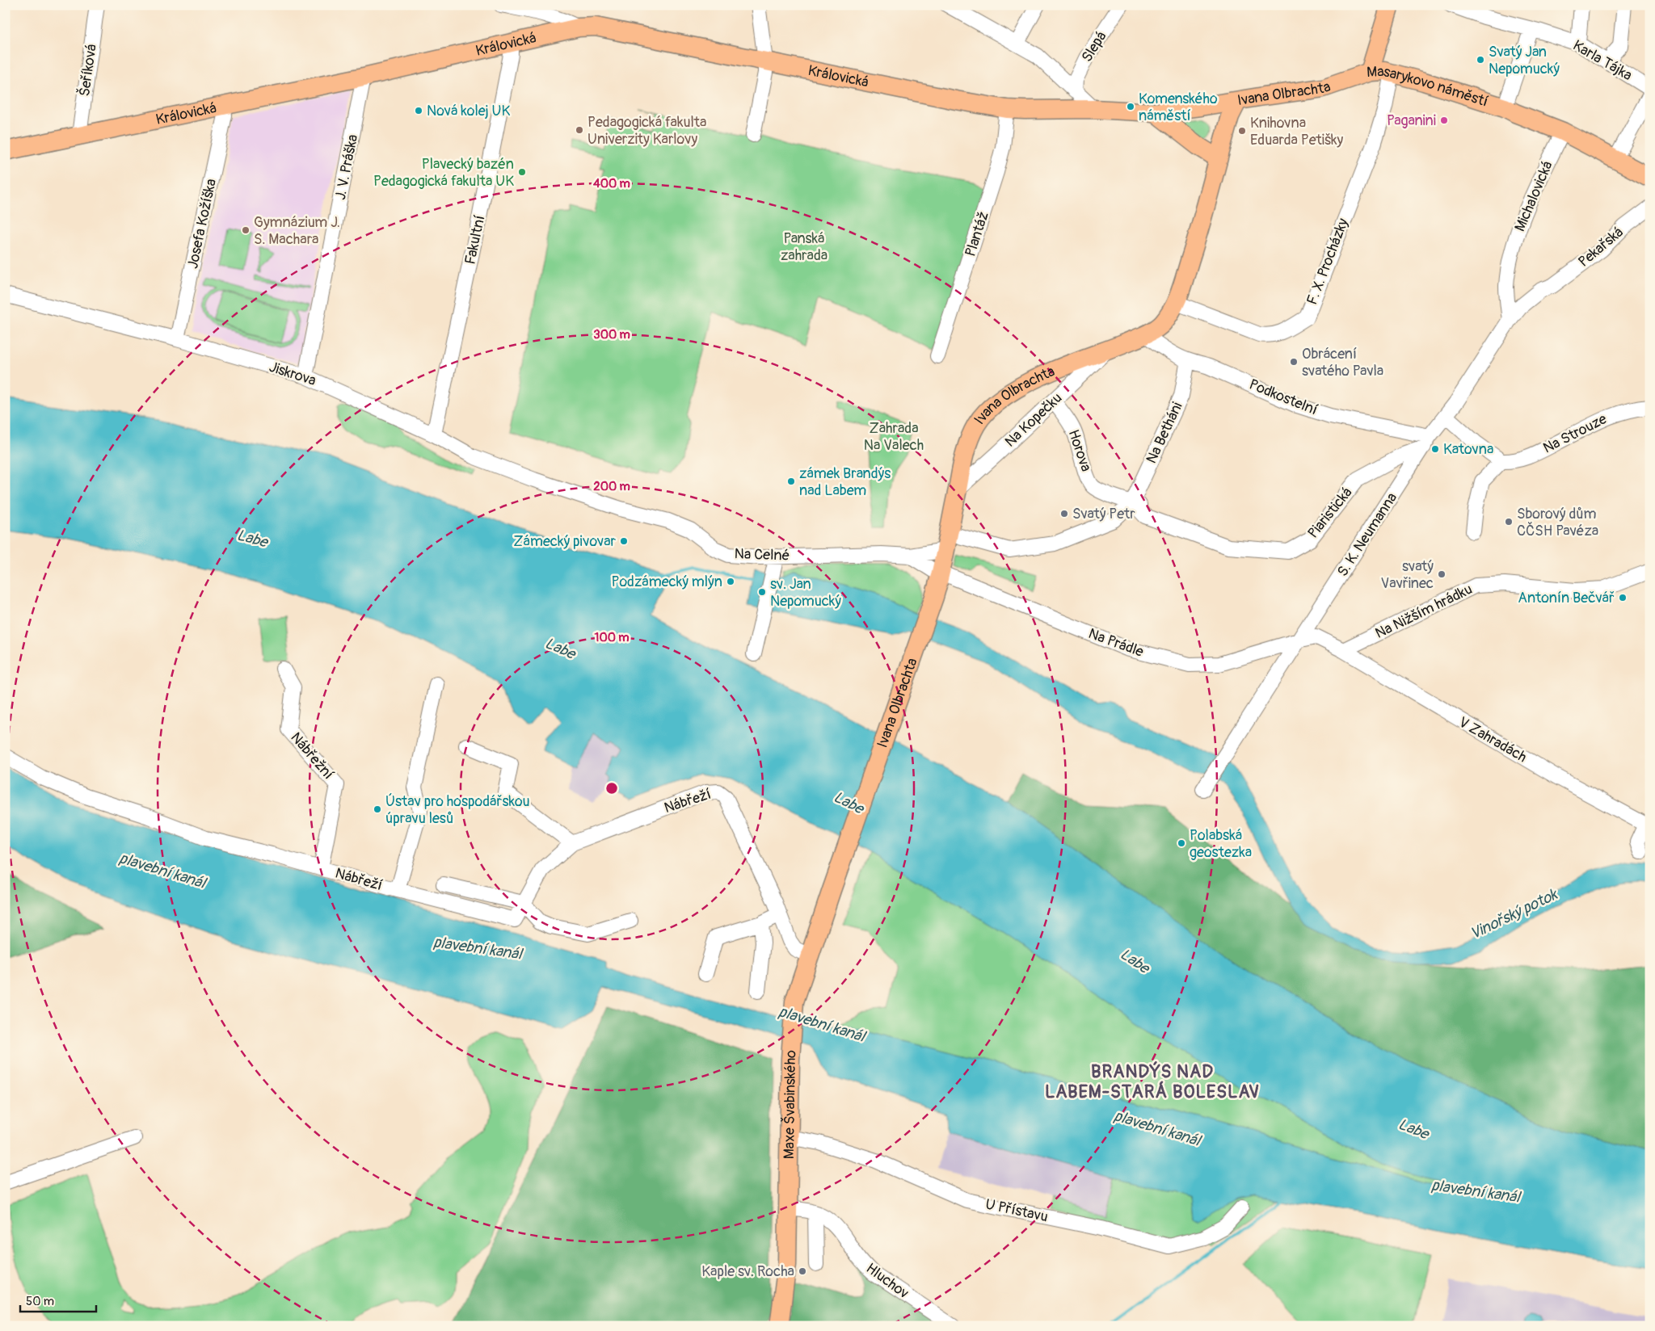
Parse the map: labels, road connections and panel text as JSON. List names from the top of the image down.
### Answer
{
  "streets": {
    "main road": [
      "Královická",
      "Masarykovo náměstí",
      "Ivana Olbrachta",
      "Maxe Švabinského"
    ],
    "street": [
      "Slepá",
      "Karla Tájka",
      "Šeříková",
      "J. V. Práška",
      "Michalovická",
      "Josefa Kožíška",
      "Plantáž",
      "Fakultní",
      "Pekařská",
      "F. X. Procházky",
      "Jiskrova",
      "Podkostelní",
      "Na Kopečku",
      "Na Betháni",
      "Na Strouze",
      "Horova",
      "Piaristická",
      "S. K. Neumanna",
      "Na Celné",
      "Na Nižším hrádku",
      "Na Prádle",
      "V Zahradách",
      "Nábřežní",
      "Nábřeží",
      "U Přístavu",
      "Hluchov"
    ]
  },
  "crossings": [
    ["Královická", "Šeříková"],
    ["Královická", "Ivana Olbrachta"],
    ["Královická", "J. V. Práška"],
    ["Královická", "Josefa Kožíška"],
    ["Královická", "Plantáž"],
    ["Královická", "Fakultní"],
    ["Karla Tájka", "Masarykovo náměstí"],
    ["Masarykovo náměstí", "Ivana Olbrachta"],
    ["Masarykovo náměstí", "F. X. Procházky"],
    ["Ivana Olbrachta", "F. X. Procházky"],
    ["Ivana Olbrachta", "Podkostelní"],
    ["Ivana Olbrachta", "Na Kopečku"],
    ["Ivana Olbrachta", "Na Celné"],
    ["Ivana Olbrachta", "Na Prádle"],
    ["Ivana Olbrachta", "Maxe Švabinského"],
    ["J. V. Práška", "Jiskrova"],
    ["Michalovická", "Pekařská"],
    ["Michalovická", "S. K. Neumanna"],
    ["Josefa Kožíška", "Jiskrova"],
    ["Fakultní", "Jiskrova"],
    ["Pekařská", "S. K. Neumanna"],
    ["Jiskrova", "Na Celné"],
    ["Podkostelní", "Na Betháni"],
    ["Podkostelní", "Piaristická"],
    ["Podkostelní", "S. K. Neumanna"],
    ["Na Kopečku", "Horova"],
    ["Na Betháni", "Horova"],
    ["Na Betháni", "Piaristická"],
    ["Horova", "Piaristická"],
    ["Piaristická", "S. K. Neumanna"],
    ["S. K. Neumanna", "Na Prádle"],
    ["Na Celné", "Na Prádle"],
    ["Na Nižším hrádku", "V Zahradách"],
    ["Nábřežní", "Nábřeží"],
    ["Nábřeží", "Maxe Švabinského"],
    ["Maxe Švabinského", "U Přístavu"],
    ["Maxe Švabinského", "Hluchov"]
  ],
  "districts": ["BRANDÝS NAD LABEM-STARÁ BOLESLAV"],
  "water": ["Labe", "plavební kanál", "Vinořský potok"],
  "parks": ["Panská zahrada", "Zahrada Na Valech"],
  "places": [
    "Svatý Jan Nepomucký",
    "Komenského náměstí",
    "Nová kolej UK",
    "Paganini",
    "Pedagogická fakulta Univerzity Karlovy",
    "Knihovna Eduarda Petišky",
    "Plavecký bazén Pedagogická fakulta UK",
    "Gymnázium J. S. Machara",
    "Obrácení svatého Pavla",
    "Katovna",
    "zámek Brandýs nad Labem",
    "Svatý Petr",
    "Sborový dům CČSH Pavéza",
    "Zámecký pivovar",
    "svatý Vavřinec",
    "Podzámecký mlýn",
    "sv. Jan Nepomucký",
    "Antonín Bečvář",
    "Ústav pro hospodářskou úpravu lesů",
    "Polabská geostezka",
    "Kaple sv. Rocha"
  ],
  "scale_bar": "50 m",
  "rings": [
    "400 m",
    "300 m",
    "200 m",
    "100 m"
  ]
}
